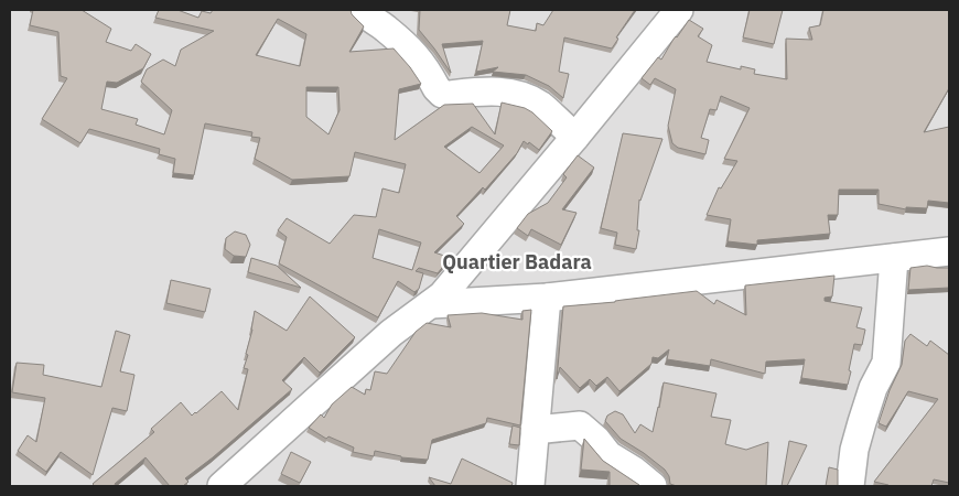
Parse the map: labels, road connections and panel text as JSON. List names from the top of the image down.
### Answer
{
  "districts": ["Quartier Badara"]
}
